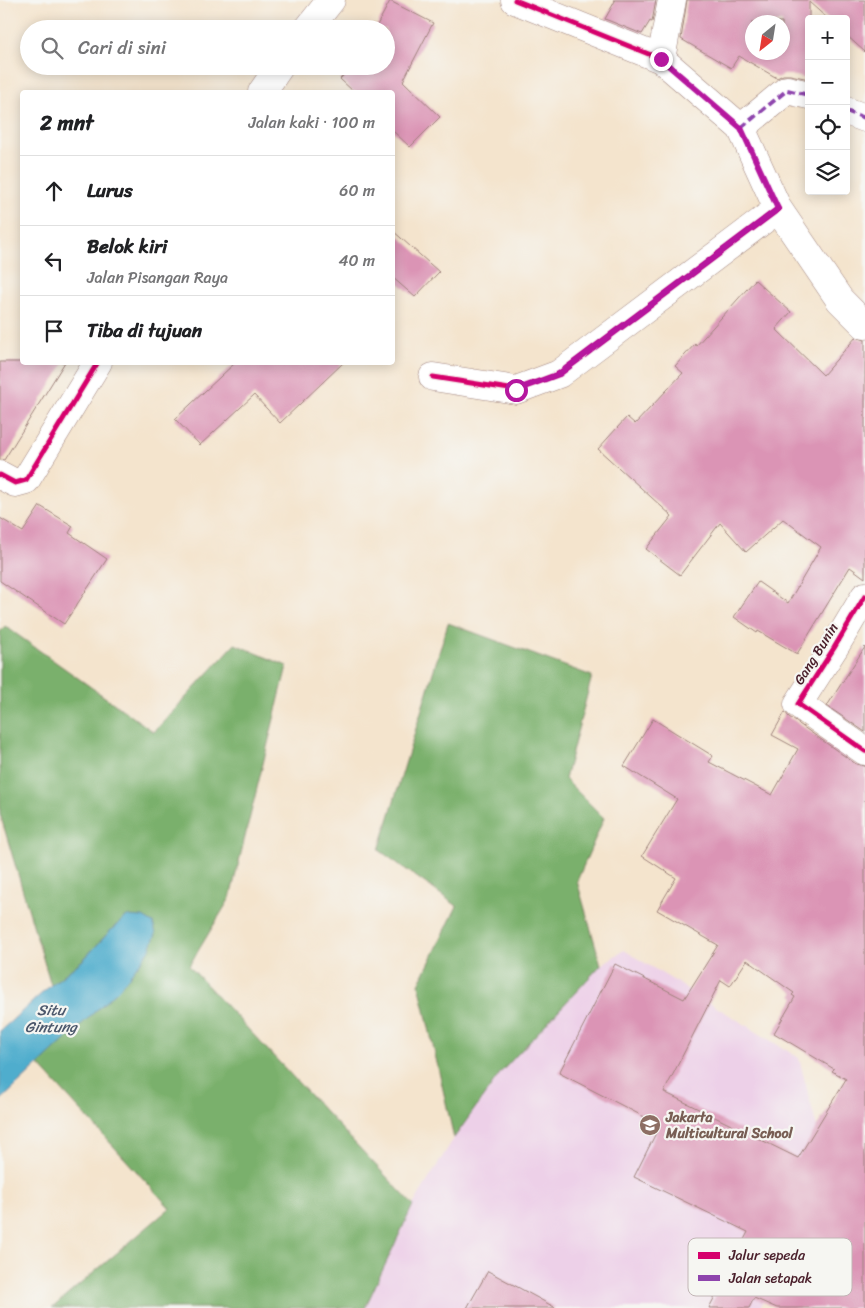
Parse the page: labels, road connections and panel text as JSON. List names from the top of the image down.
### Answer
{
  "streets": {
    "street": ["Gang Bunin"]
  },
  "water": ["Situ Gintung"],
  "places": {
    "school or university": ["Jakarta Multicultural School"]
  },
  "legend": ["Jalur sepeda", "Jalan setapak"],
  "north": "bottom left",
  "page": {
    "map_buttons": ["+", "−"],
    "search": "Cari di sini",
    "heading": ["2 mnt", "Jalan kaki · 100 m"],
    "list": [
      ["Lurus", "60 m"],
      ["Belok kiri", "Jalan Pisangan Raya", "40 m"],
      "Tiba di tujuan"
    ]
  }
}
